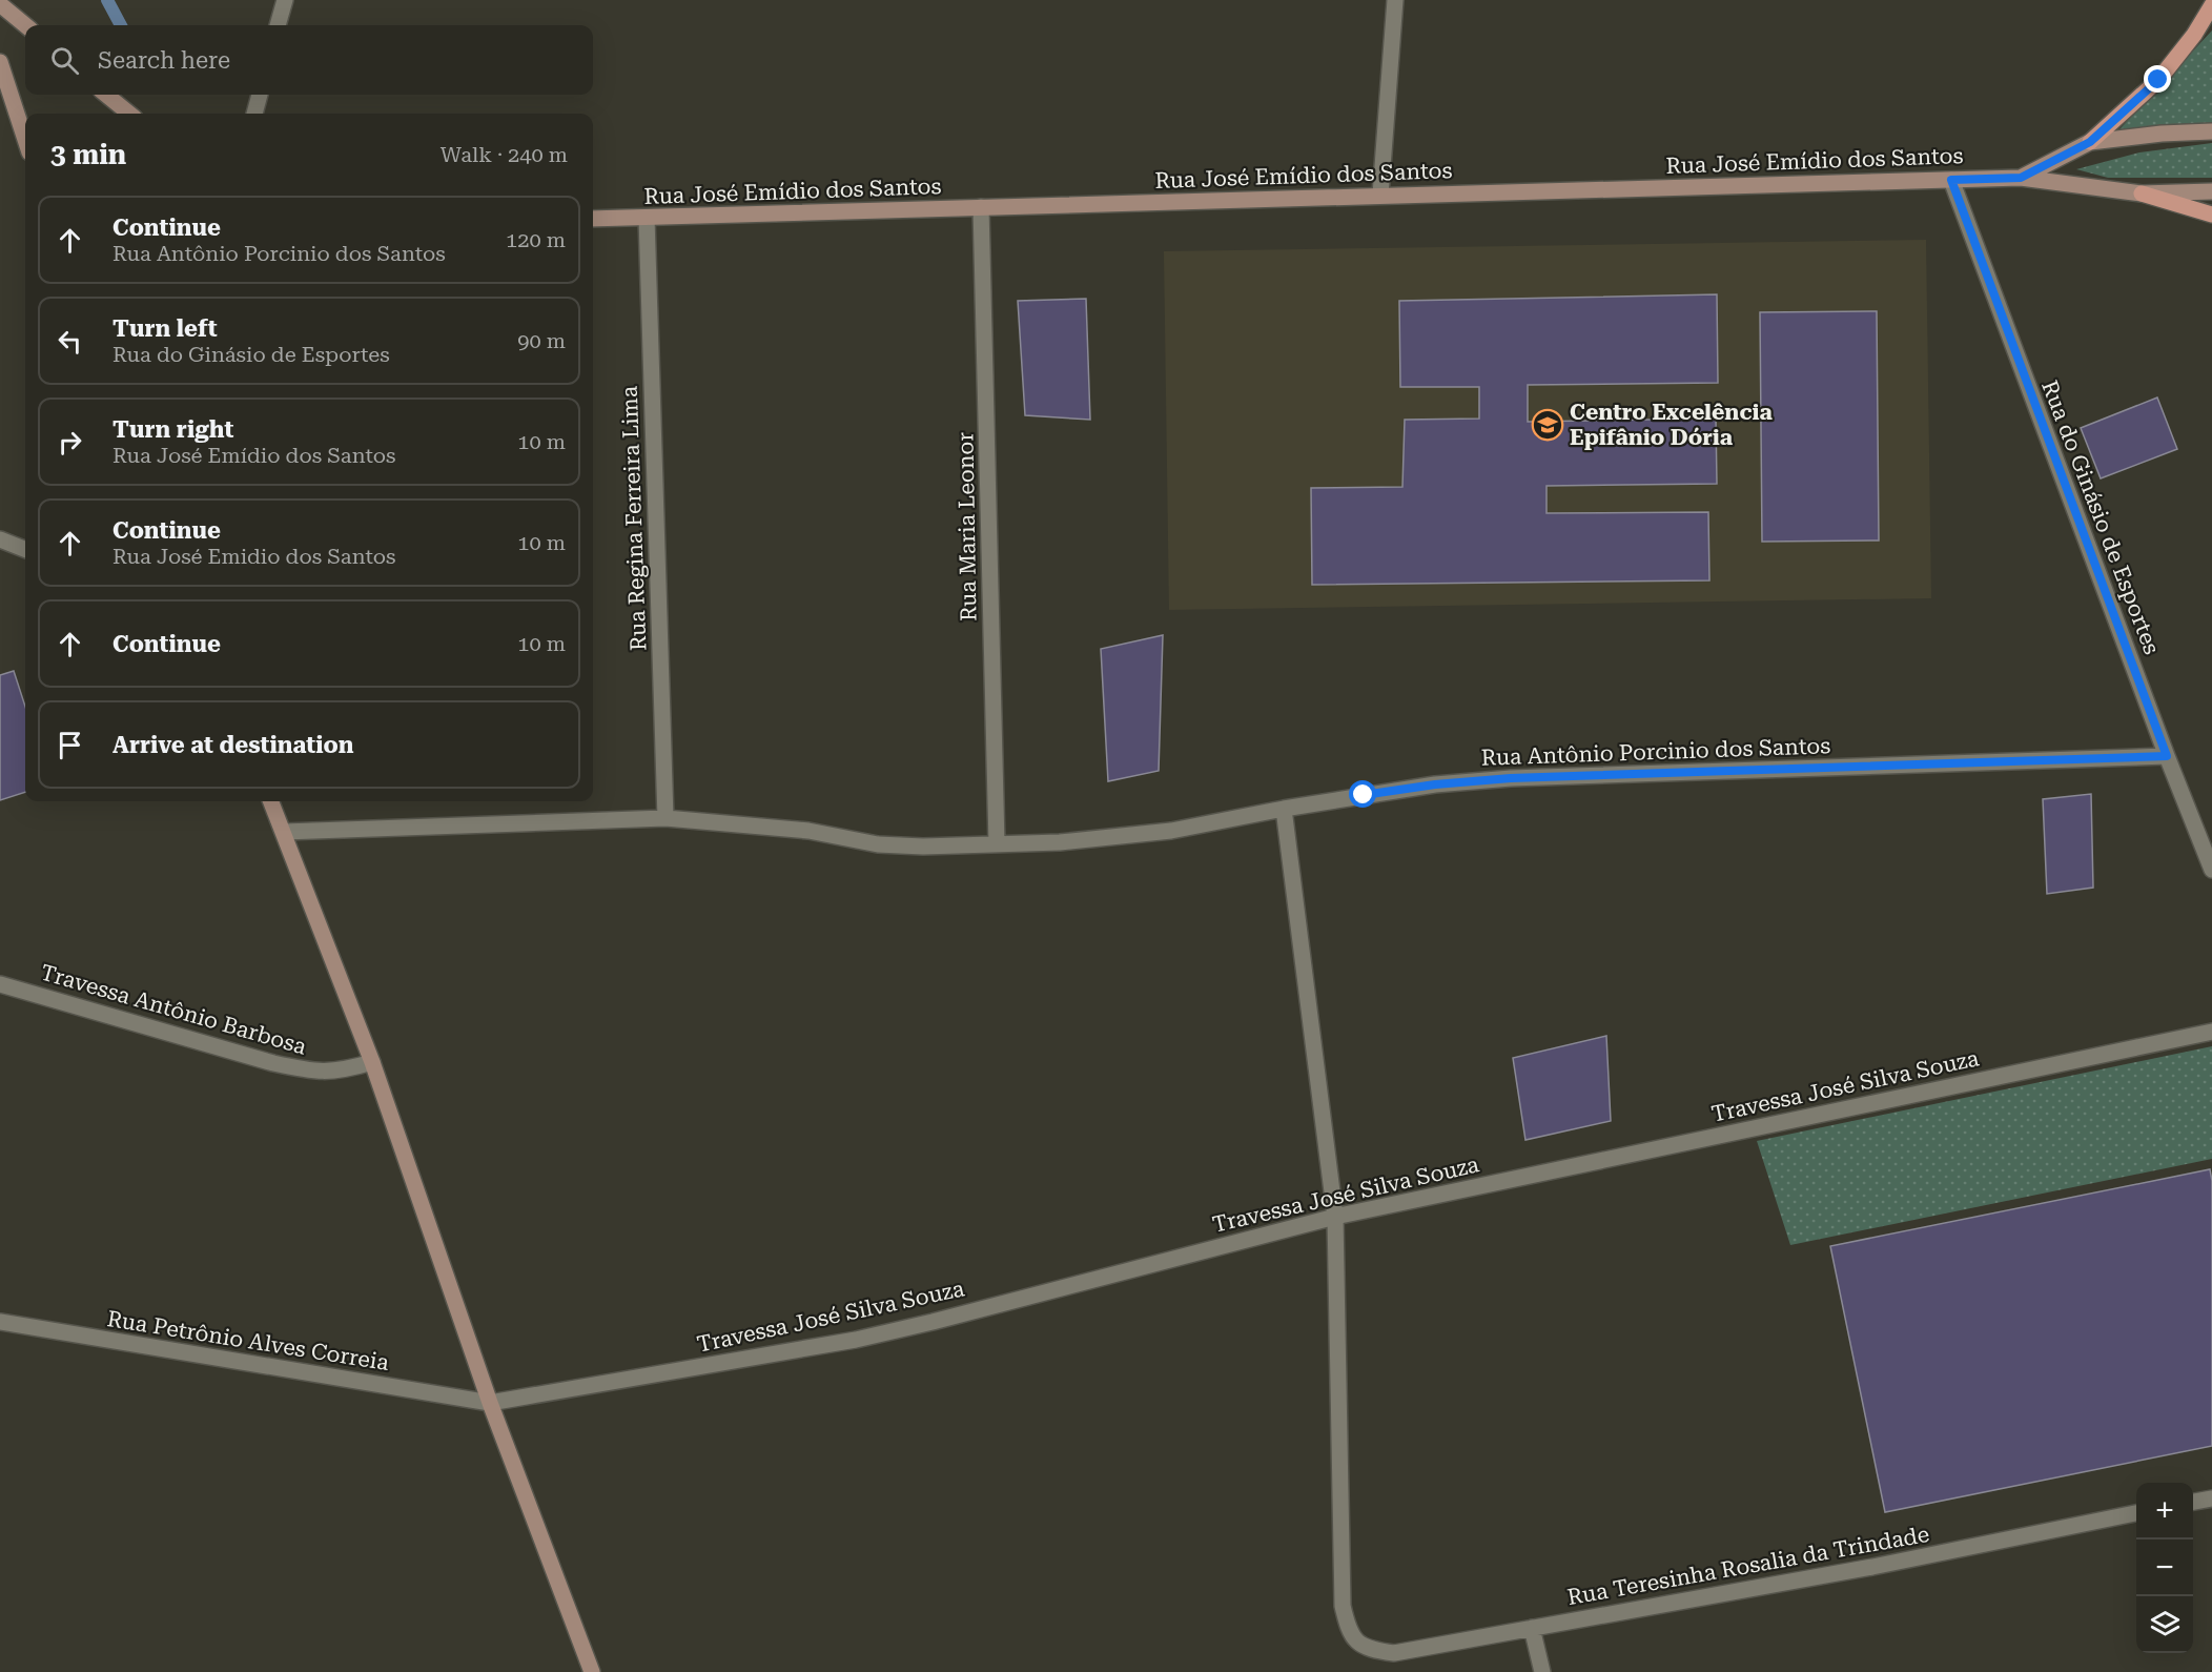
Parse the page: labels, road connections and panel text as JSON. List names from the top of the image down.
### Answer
{
  "streets": {
    "main road": ["Rua José Emídio dos Santos"],
    "street": [
      "Rua do Ginásio de Esportes",
      "Rua Regina Ferreira Lima",
      "Rua Maria Leonor",
      "Rua Antônio Porcinio dos Santos",
      "Travessa Antônio Barbosa",
      "Travessa José Silva Souza",
      "Rua Petrônio Alves Correia",
      "Rua Teresinha Rosalia da Trindade"
    ]
  },
  "crossings": [
    ["Rua José Emídio dos Santos", "Rua do Ginásio de Esportes"],
    ["Rua José Emídio dos Santos", "Rua Regina Ferreira Lima"],
    ["Rua José Emídio dos Santos", "Rua Maria Leonor"],
    ["Rua do Ginásio de Esportes", "Rua Antônio Porcinio dos Santos"],
    ["Rua Regina Ferreira Lima", "Rua Antônio Porcinio dos Santos"],
    ["Rua Maria Leonor", "Rua Antônio Porcinio dos Santos"],
    ["Travessa José Silva Souza", "Rua Petrônio Alves Correia"],
    ["Travessa José Silva Souza", "Rua Teresinha Rosalia da Trindade"]
  ],
  "places": {
    "school or university": ["Centro Excelência Epifânio Dória"]
  },
  "page": {
    "search": "Search here",
    "heading": ["3 min", "Walk · 240 m"],
    "list": [
      ["Continue", "Rua Antônio Porcinio dos Santos", "120 m"],
      ["Turn left", "Rua do Ginásio de Esportes", "90 m"],
      ["Turn right", "Rua José Emídio dos Santos", "10 m"],
      ["Continue", "Rua José Emidio dos Santos", "10 m"],
      ["Continue", "10 m"],
      "Arrive at destination"
    ],
    "map_buttons": ["+", "−"]
  }
}
